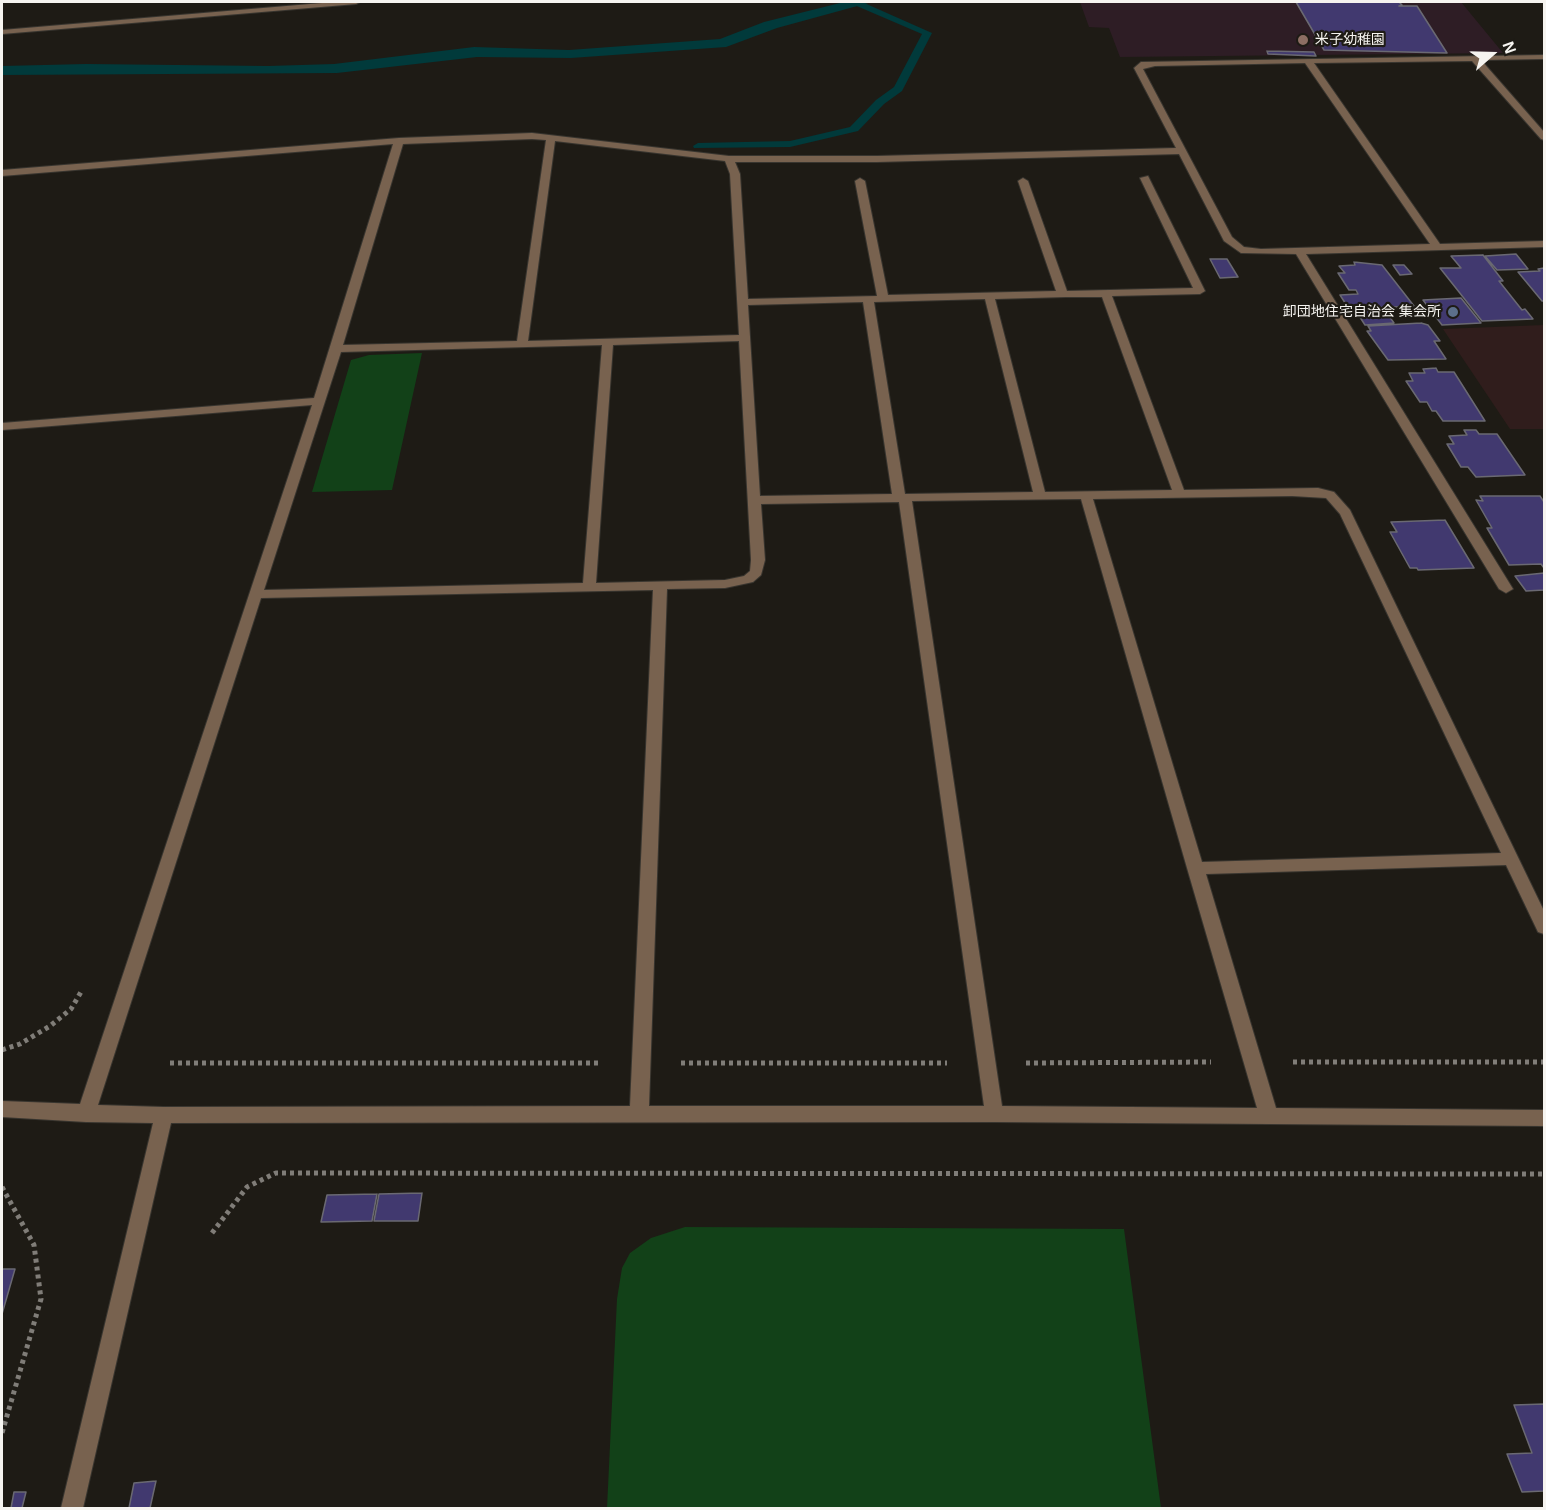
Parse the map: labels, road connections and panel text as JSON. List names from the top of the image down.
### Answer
{
  "places": ["米子幼稚園", "卸団地住宅自治会 集会所"],
  "north": "right"
}
